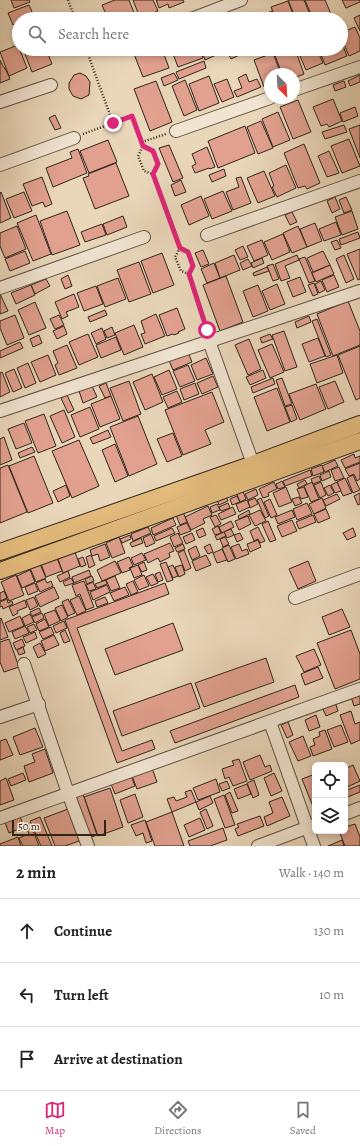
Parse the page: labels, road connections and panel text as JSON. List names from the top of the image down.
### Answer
{
  "scale_bar": "50 m",
  "north": "bottom right",
  "page": {
    "search": "Search here",
    "scale": "50 m",
    "heading": ["2 min", "Walk · 140 m"],
    "list": [
      ["Continue", "130 m"],
      ["Turn left", "10 m"],
      "Arrive at destination"
    ],
    "nav": ["Map", "Directions", "Saved"]
  }
}
